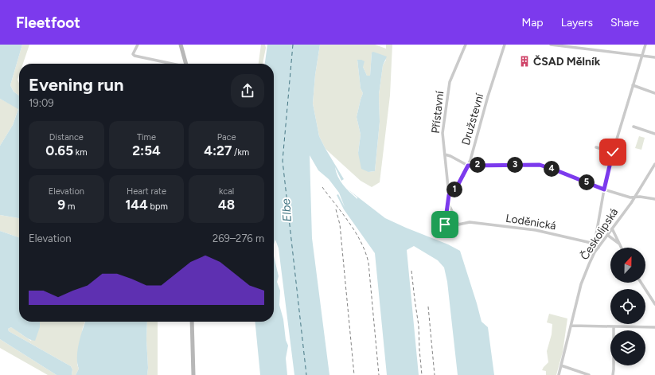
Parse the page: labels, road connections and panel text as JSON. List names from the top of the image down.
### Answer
{
  "streets": {
    "street": [
      "Přístavní",
      "Družstevní",
      "Loděnická",
      "Českolipská"
    ]
  },
  "crossings": [
    ["Přístavní", "Družstevní"],
    ["Přístavní", "Loděnická"]
  ],
  "water": ["Elbe"],
  "places": {
    "building": ["ČSAD Mělník"]
  },
  "north": "top",
  "page": {
    "header": "Fleetfoot",
    "nav": ["Map", "Layers", "Share"],
    "heading": ["Evening run", "19:09"],
    "stats": [
      ["Distance", "0.65 km"],
      ["Time", "2:54"],
      ["Pace", "4:27 /km"],
      ["Elevation", "9 m"],
      ["Heart rate", "144 bpm"],
      ["kcal", "48"]
    ],
    "pins": [
      "2",
      "3",
      "4",
      "5",
      "1"
    ],
    "chart": ["Elevation", "269–276 m"]
  }
}
